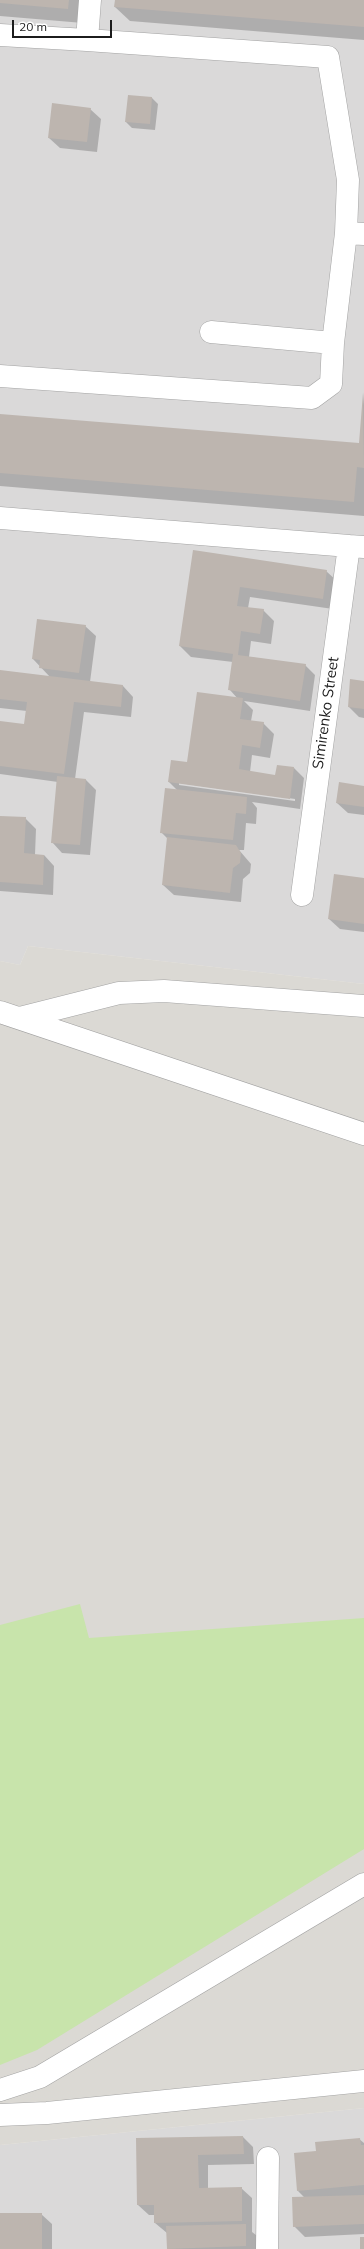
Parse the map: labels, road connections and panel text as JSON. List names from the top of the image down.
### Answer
{
  "streets": {
    "street": ["Simirenko Street"]
  },
  "scale_bar": "20 m"
}
